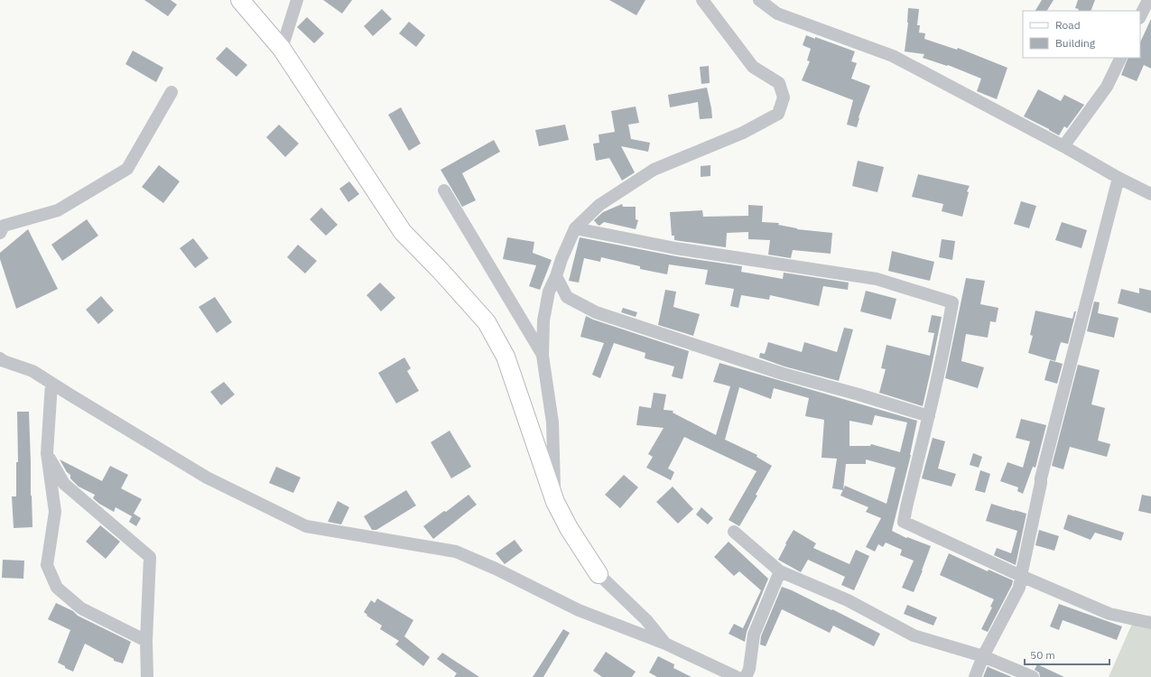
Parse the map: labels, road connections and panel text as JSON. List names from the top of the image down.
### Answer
{
  "legend": ["Road", "Building"],
  "scale_bar": "50 m"
}
